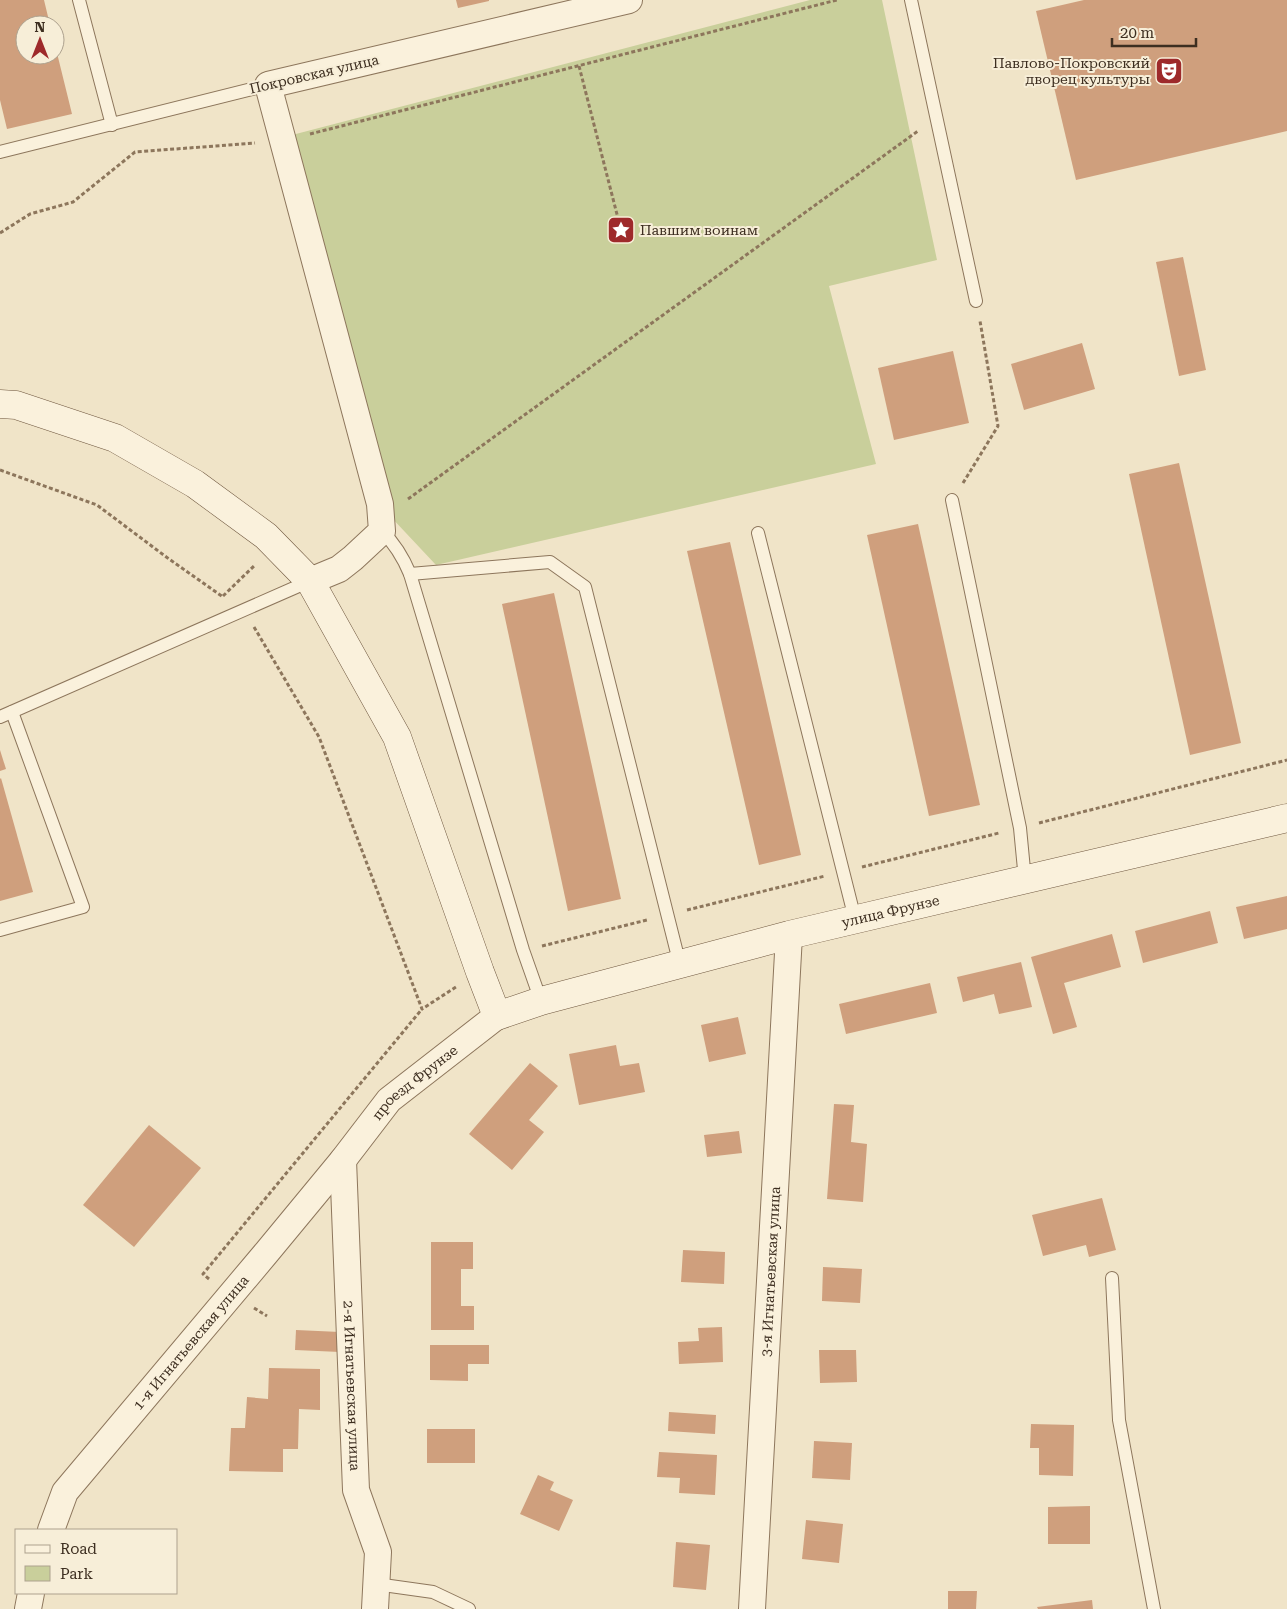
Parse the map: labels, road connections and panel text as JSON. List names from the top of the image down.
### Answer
{
  "streets": {
    "main road": ["улица Фрунзе"],
    "street": [
      "Покровская улица",
      "проезд Фрунзе",
      "3-я Игнатьевская улица",
      "1-я Игнатьевская улица",
      "2-я Игнатьевская улица"
    ]
  },
  "crossings": [
    ["улица Фрунзе", "проезд Фрунзе"],
    ["улица Фрунзе", "3-я Игнатьевская улица"],
    ["проезд Фрунзе", "1-я Игнатьевская улица"],
    ["проезд Фрунзе", "2-я Игнатьевская улица"],
    ["1-я Игнатьевская улица", "2-я Игнатьевская улица"]
  ],
  "places": {
    "theatre": ["Павлово-Покровский дворец культуры"],
    "place": ["Павшим воинам"]
  },
  "legend": ["Road", "Park"],
  "scale_bar": "20 m",
  "north": "top"
}
